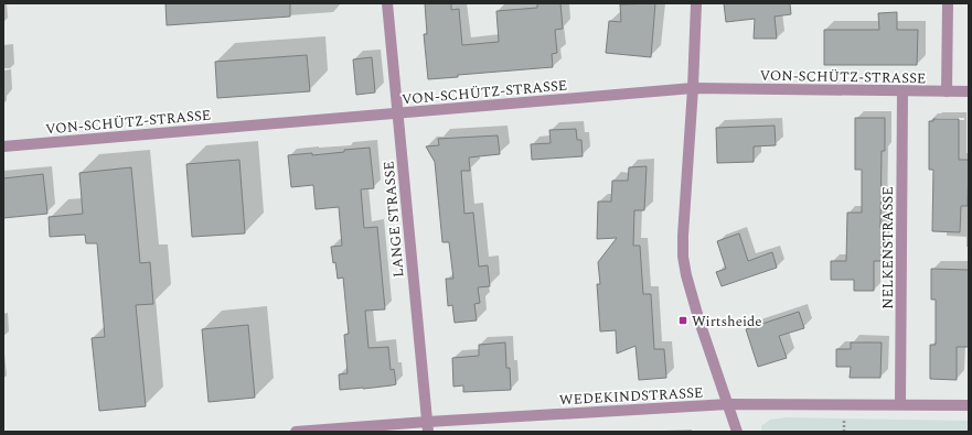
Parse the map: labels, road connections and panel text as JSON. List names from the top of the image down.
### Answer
{
  "streets": {
    "street": [
      "VON-SCHÜTZ-STRASSE",
      "LANGE STRASSE",
      "NELKENSTRASSE",
      "WEDEKINDSTRASSE"
    ]
  },
  "crossings": [
    ["VON-SCHÜTZ-STRASSE", "LANGE STRASSE"],
    ["VON-SCHÜTZ-STRASSE", "NELKENSTRASSE"],
    ["LANGE STRASSE", "WEDEKINDSTRASSE"],
    ["NELKENSTRASSE", "WEDEKINDSTRASSE"]
  ],
  "places": {
    "transit": ["Wirtsheide"]
  }
}
